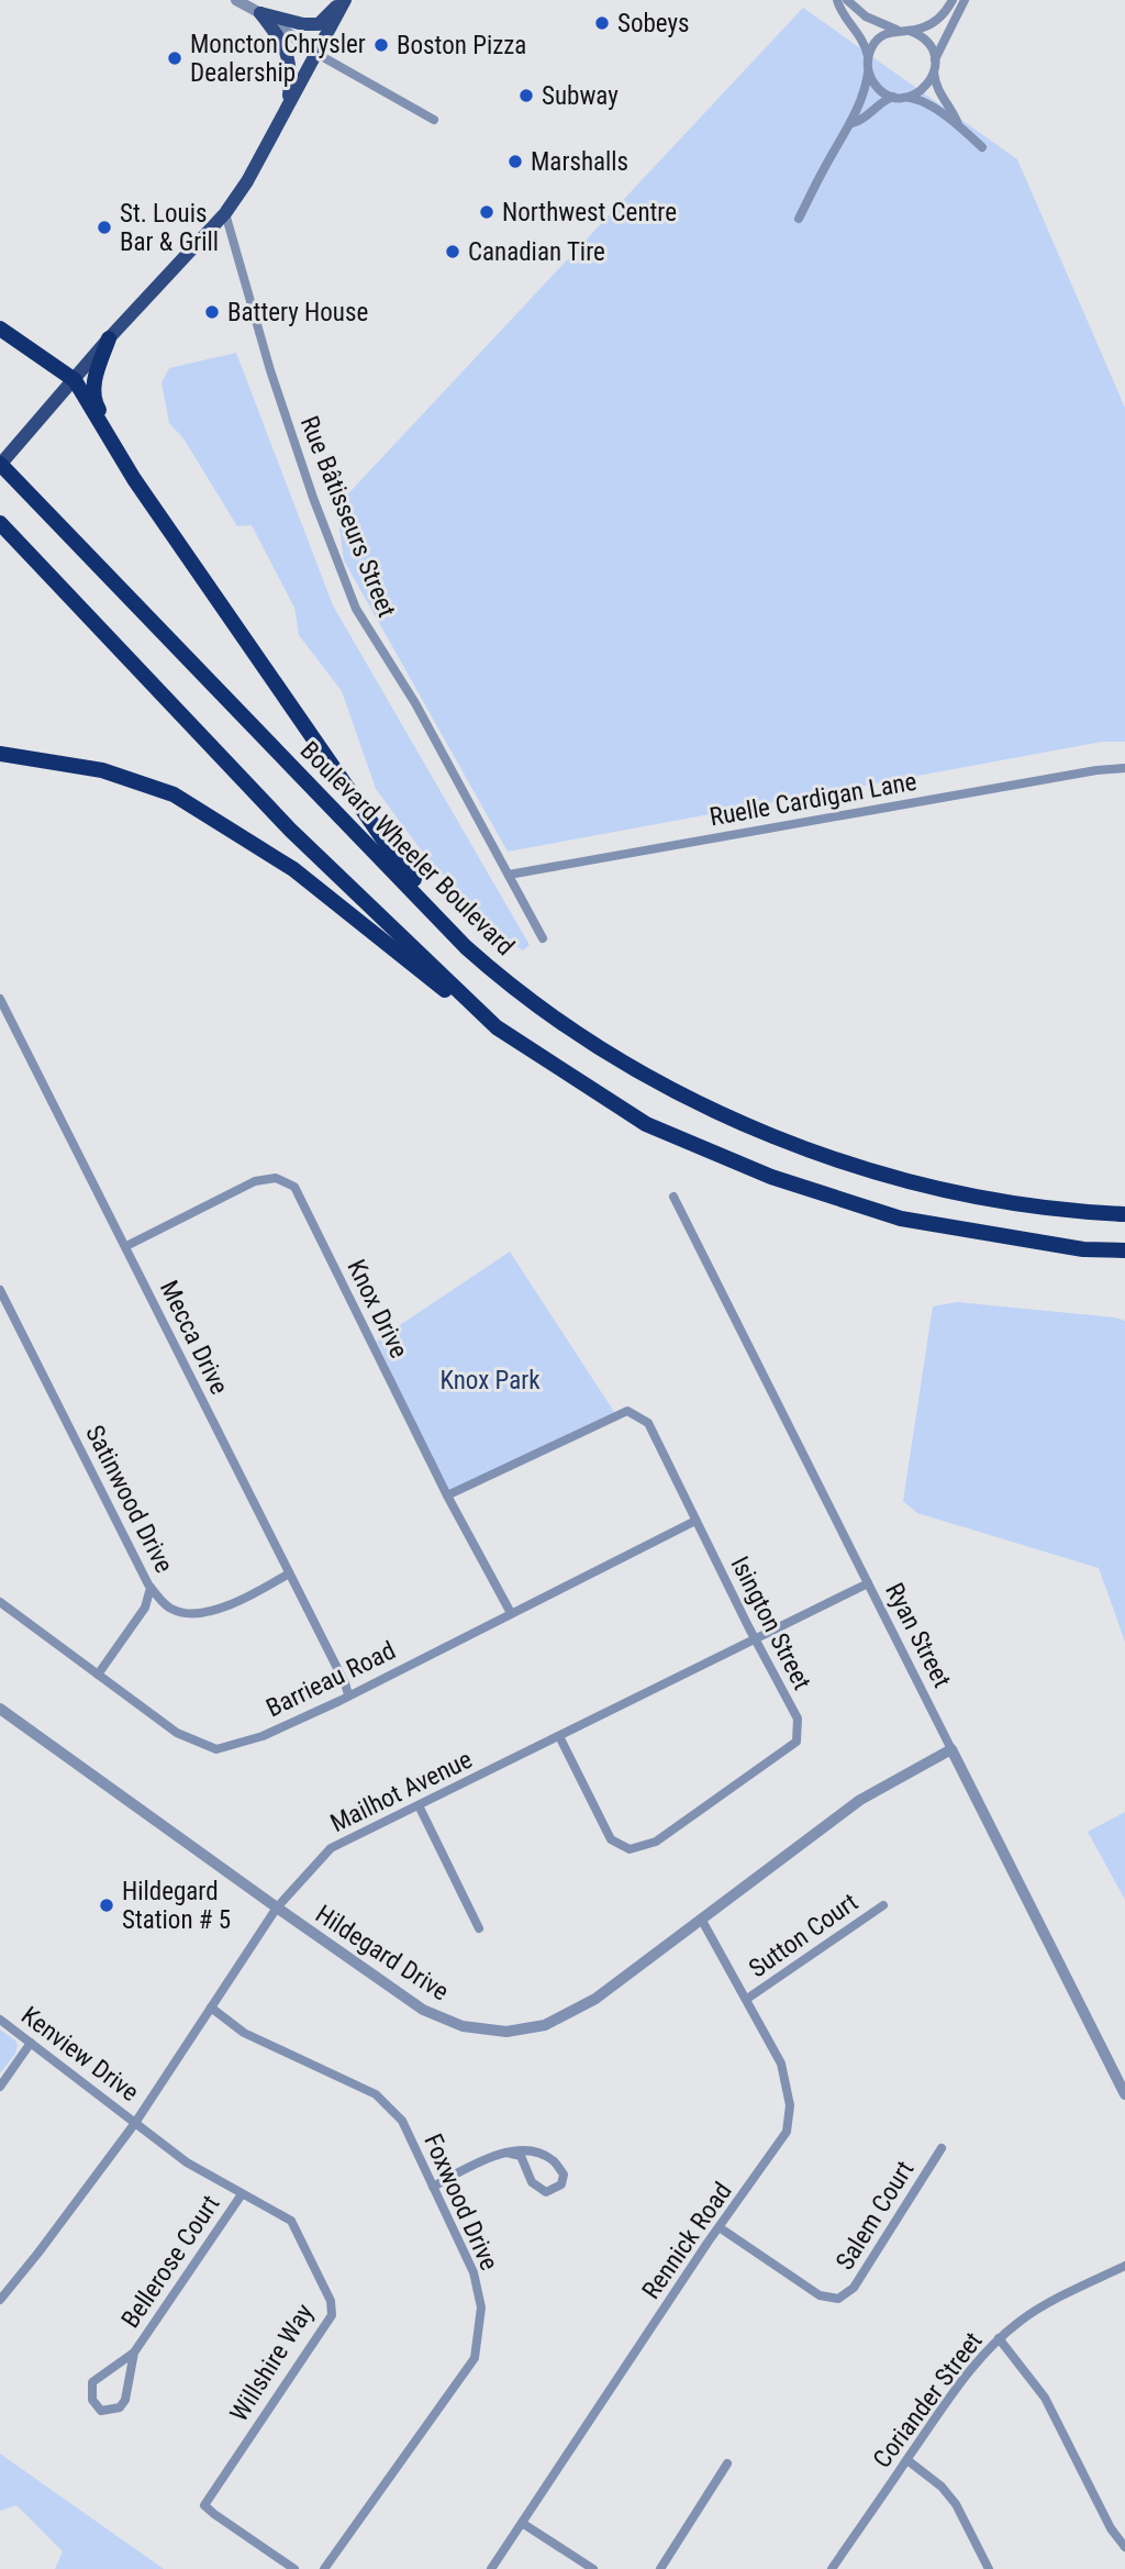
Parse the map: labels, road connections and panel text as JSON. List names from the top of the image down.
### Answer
{
  "streets": {
    "highway": ["Boulevard Wheeler Boulevard"],
    "street": [
      "Rue Bâtisseurs Street",
      "Ruelle Cardigan Lane",
      "Knox Drive",
      "Mecca Drive",
      "Satinwood Drive",
      "Isington Street",
      "Ryan Street",
      "Barrieau Road",
      "Mailhot Avenue",
      "Sutton Court",
      "Hildegard Drive",
      "Kenview Drive",
      "Foxwood Drive",
      "Salem Court",
      "Rennick Road",
      "Bellerose Court",
      "Willshire Way",
      "Coriander Street"
    ]
  },
  "crossings": [
    ["Rue Bâtisseurs Street", "Ruelle Cardigan Lane"],
    ["Knox Drive", "Mecca Drive"],
    ["Knox Drive", "Isington Street"],
    ["Knox Drive", "Barrieau Road"],
    ["Mecca Drive", "Satinwood Drive"],
    ["Mecca Drive", "Barrieau Road"],
    ["Isington Street", "Barrieau Road"],
    ["Isington Street", "Mailhot Avenue"],
    ["Ryan Street", "Mailhot Avenue"],
    ["Ryan Street", "Hildegard Drive"],
    ["Mailhot Avenue", "Hildegard Drive"],
    ["Mailhot Avenue", "Kenview Drive"],
    ["Mailhot Avenue", "Foxwood Drive"],
    ["Mailhot Avenue", "Willshire Way"],
    ["Sutton Court", "Rennick Road"],
    ["Hildegard Drive", "Rennick Road"],
    ["Kenview Drive", "Willshire Way"],
    ["Salem Court", "Rennick Road"],
    ["Bellerose Court", "Willshire Way"]
  ],
  "parks": ["Knox Park"],
  "places": [
    "Sobeys",
    "Boston Pizza",
    "Moncton Chrysler Dealership",
    "Subway",
    "Marshalls",
    "Northwest Centre",
    "St. Louis Bar & Grill",
    "Canadian Tire",
    "Battery House",
    "Hildegard Station # 5"
  ]
}
